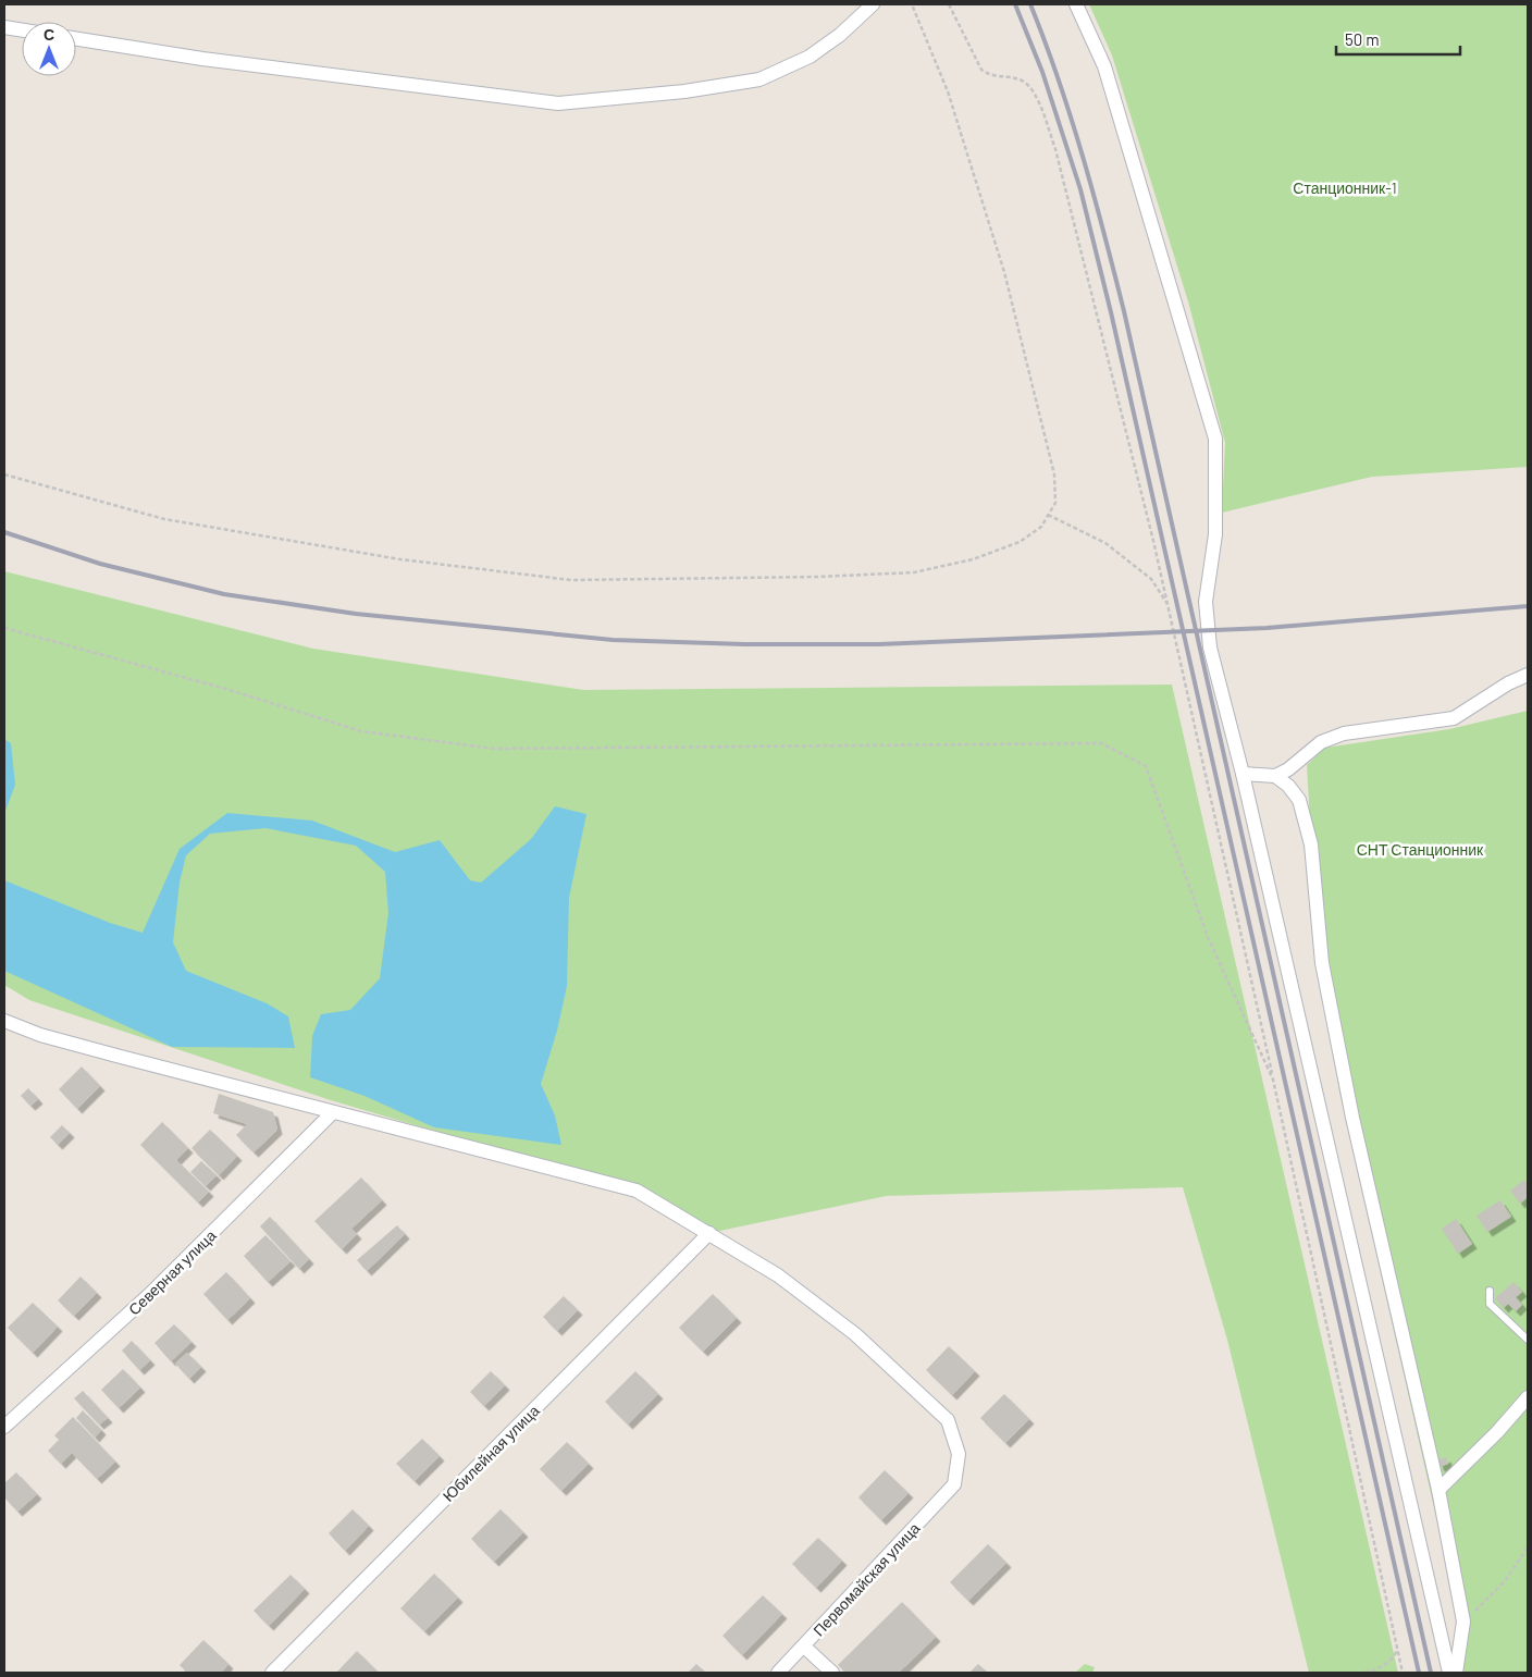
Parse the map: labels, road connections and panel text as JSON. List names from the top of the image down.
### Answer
{
  "streets": {
    "street": ["Северная улица", "Юбилейная улица", "Первомайская улица"]
  },
  "crossings": [
    ["Юбилейная улица", "Первомайская улица"]
  ],
  "parks": ["Станционник-1", "СНТ Станционник"],
  "scale_bar": "50 m",
  "north": "top"
}
